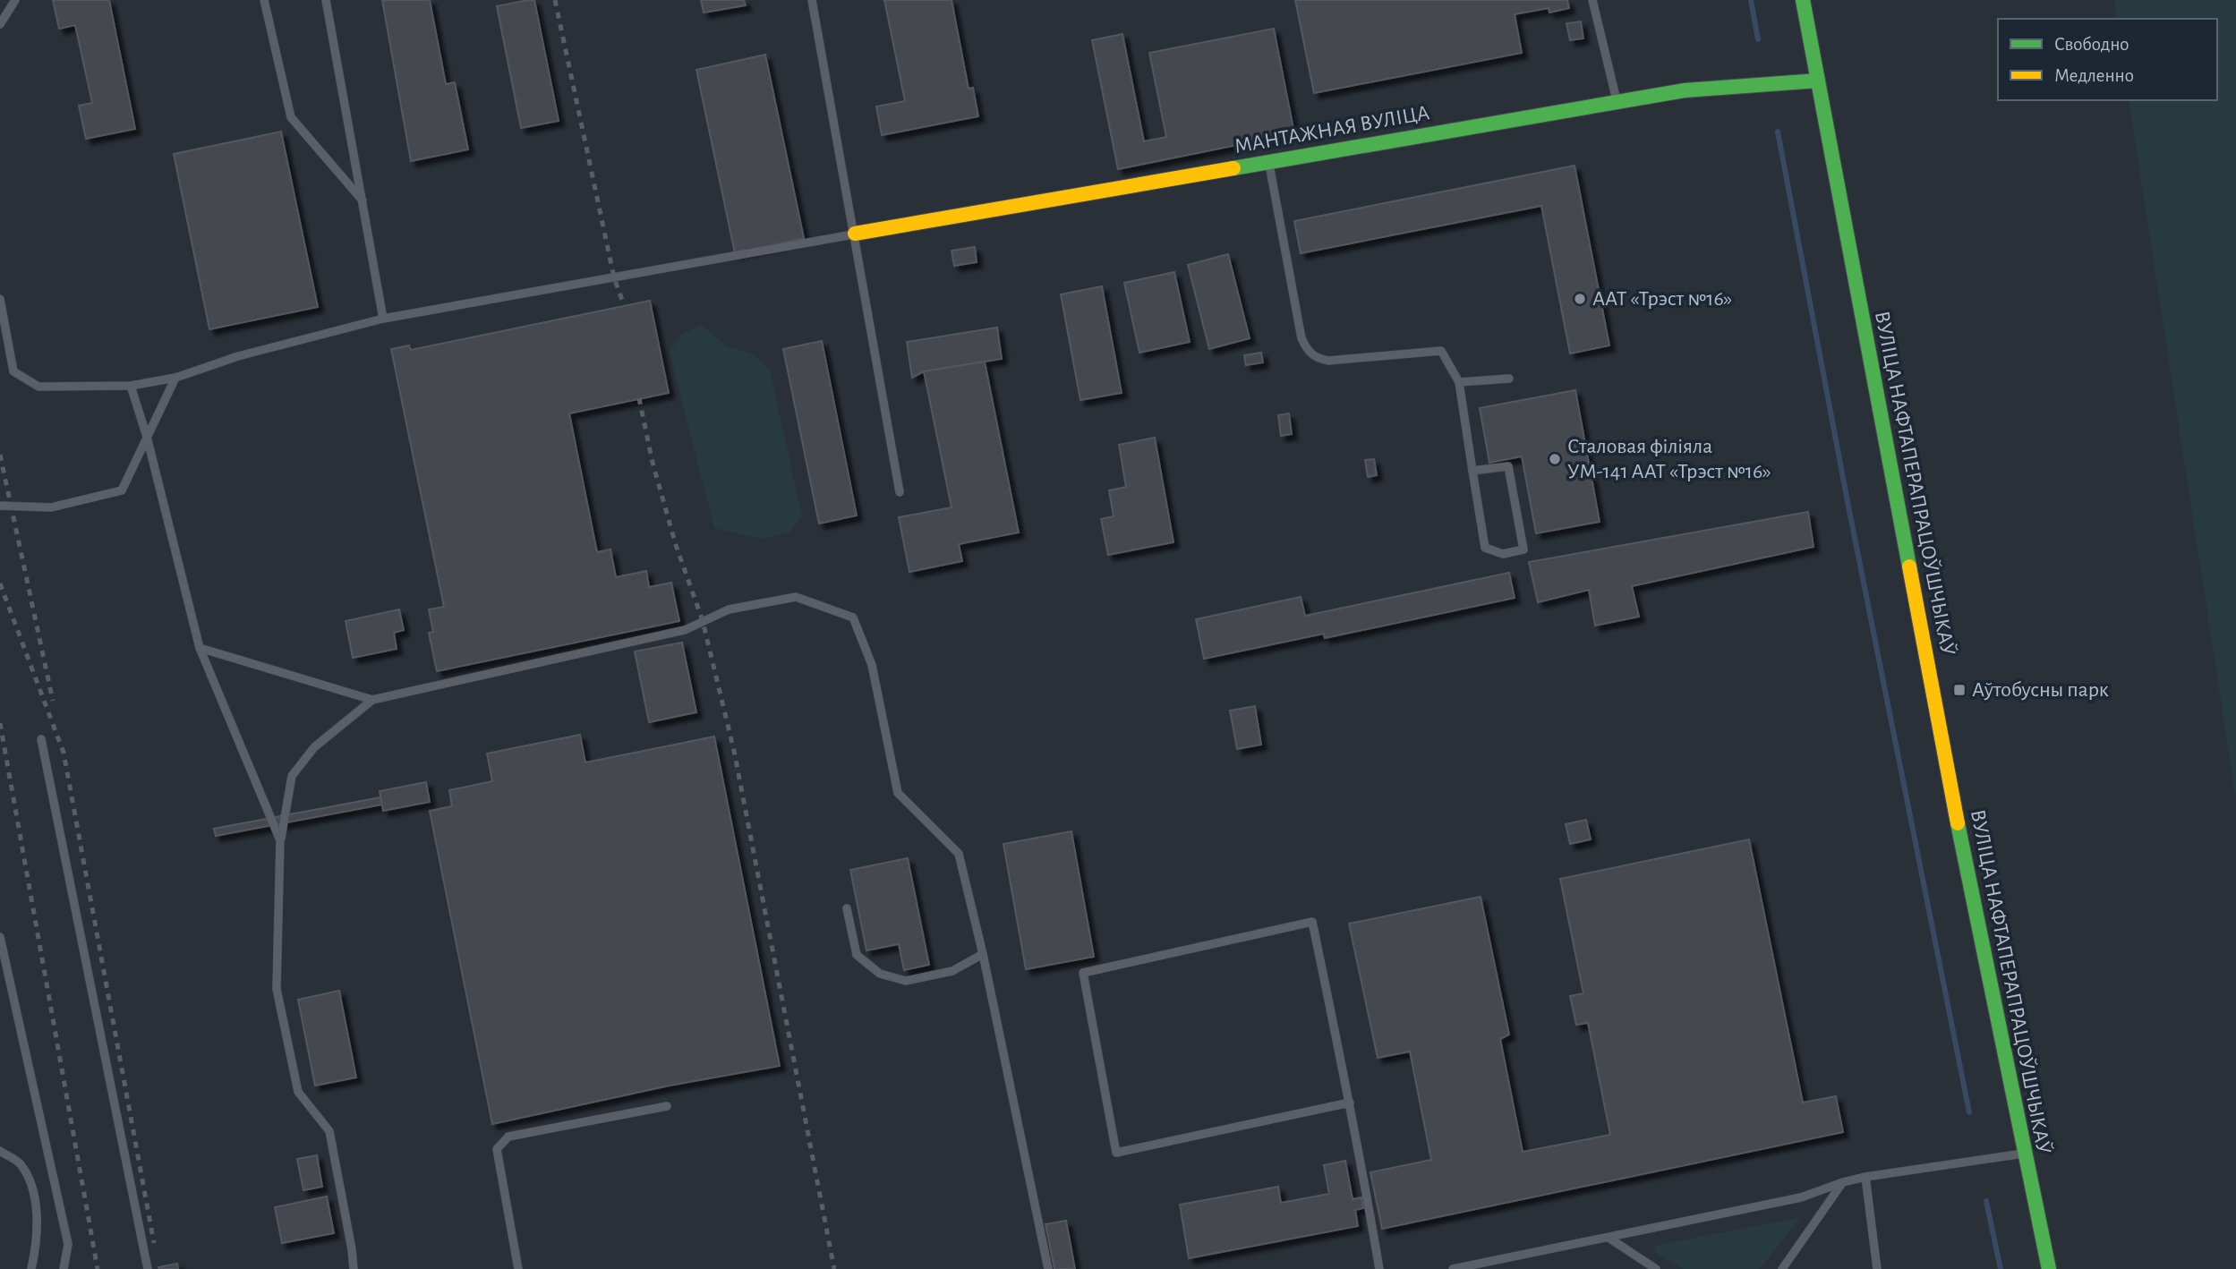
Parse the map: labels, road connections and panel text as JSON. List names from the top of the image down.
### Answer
{
  "streets": {
    "main road": ["МАНТАЖНАЯ ВУЛІЦА", "ВУЛІЦА НАФТАПЕРАПРАЦОЎШЧЫКАЎ"]
  },
  "crossings": [
    ["МАНТАЖНАЯ ВУЛІЦА", "ВУЛІЦА НАФТАПЕРАПРАЦОЎШЧЫКАЎ"]
  ],
  "places": {
    "other": ["ААТ «Трэст №16»", "Сталовая філіяла УМ-141 ААТ «Трэст №16»"],
    "transit": ["Аўтобусны парк"]
  },
  "legend": ["Свободно", "Медленно"]
}
